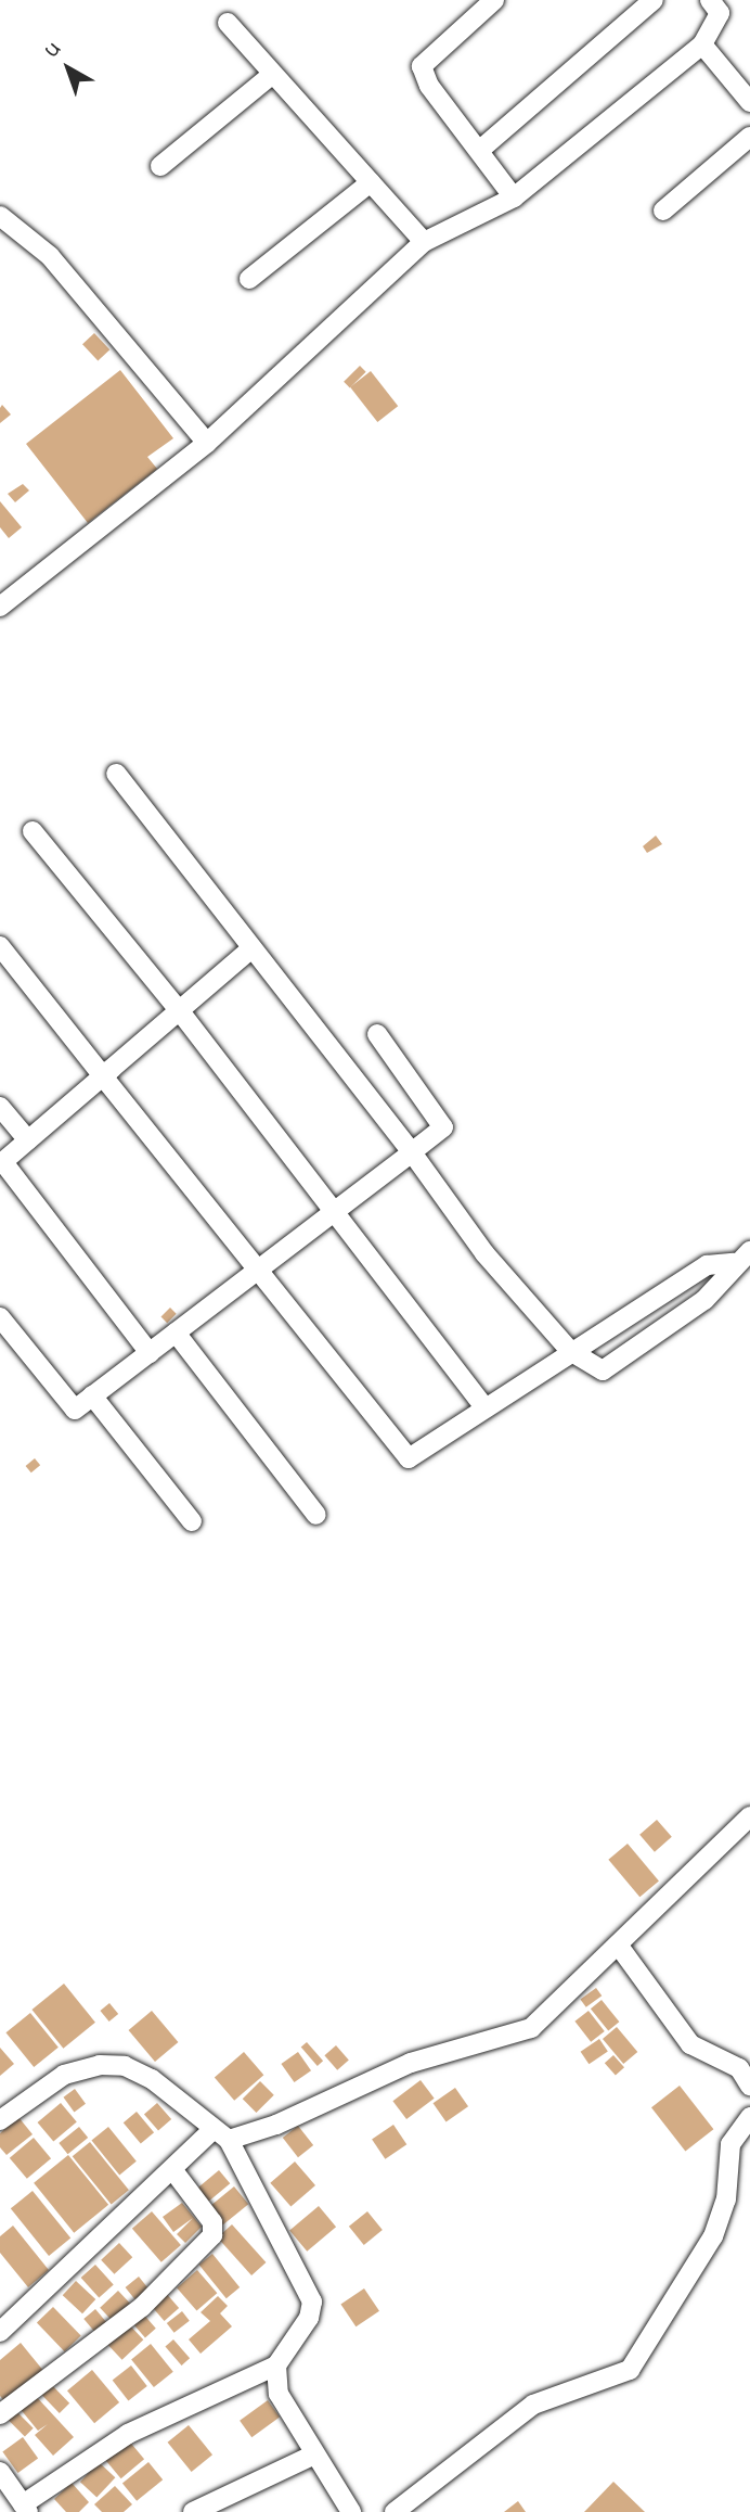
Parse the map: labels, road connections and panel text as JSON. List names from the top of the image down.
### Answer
{
  "north": "top left"
}
